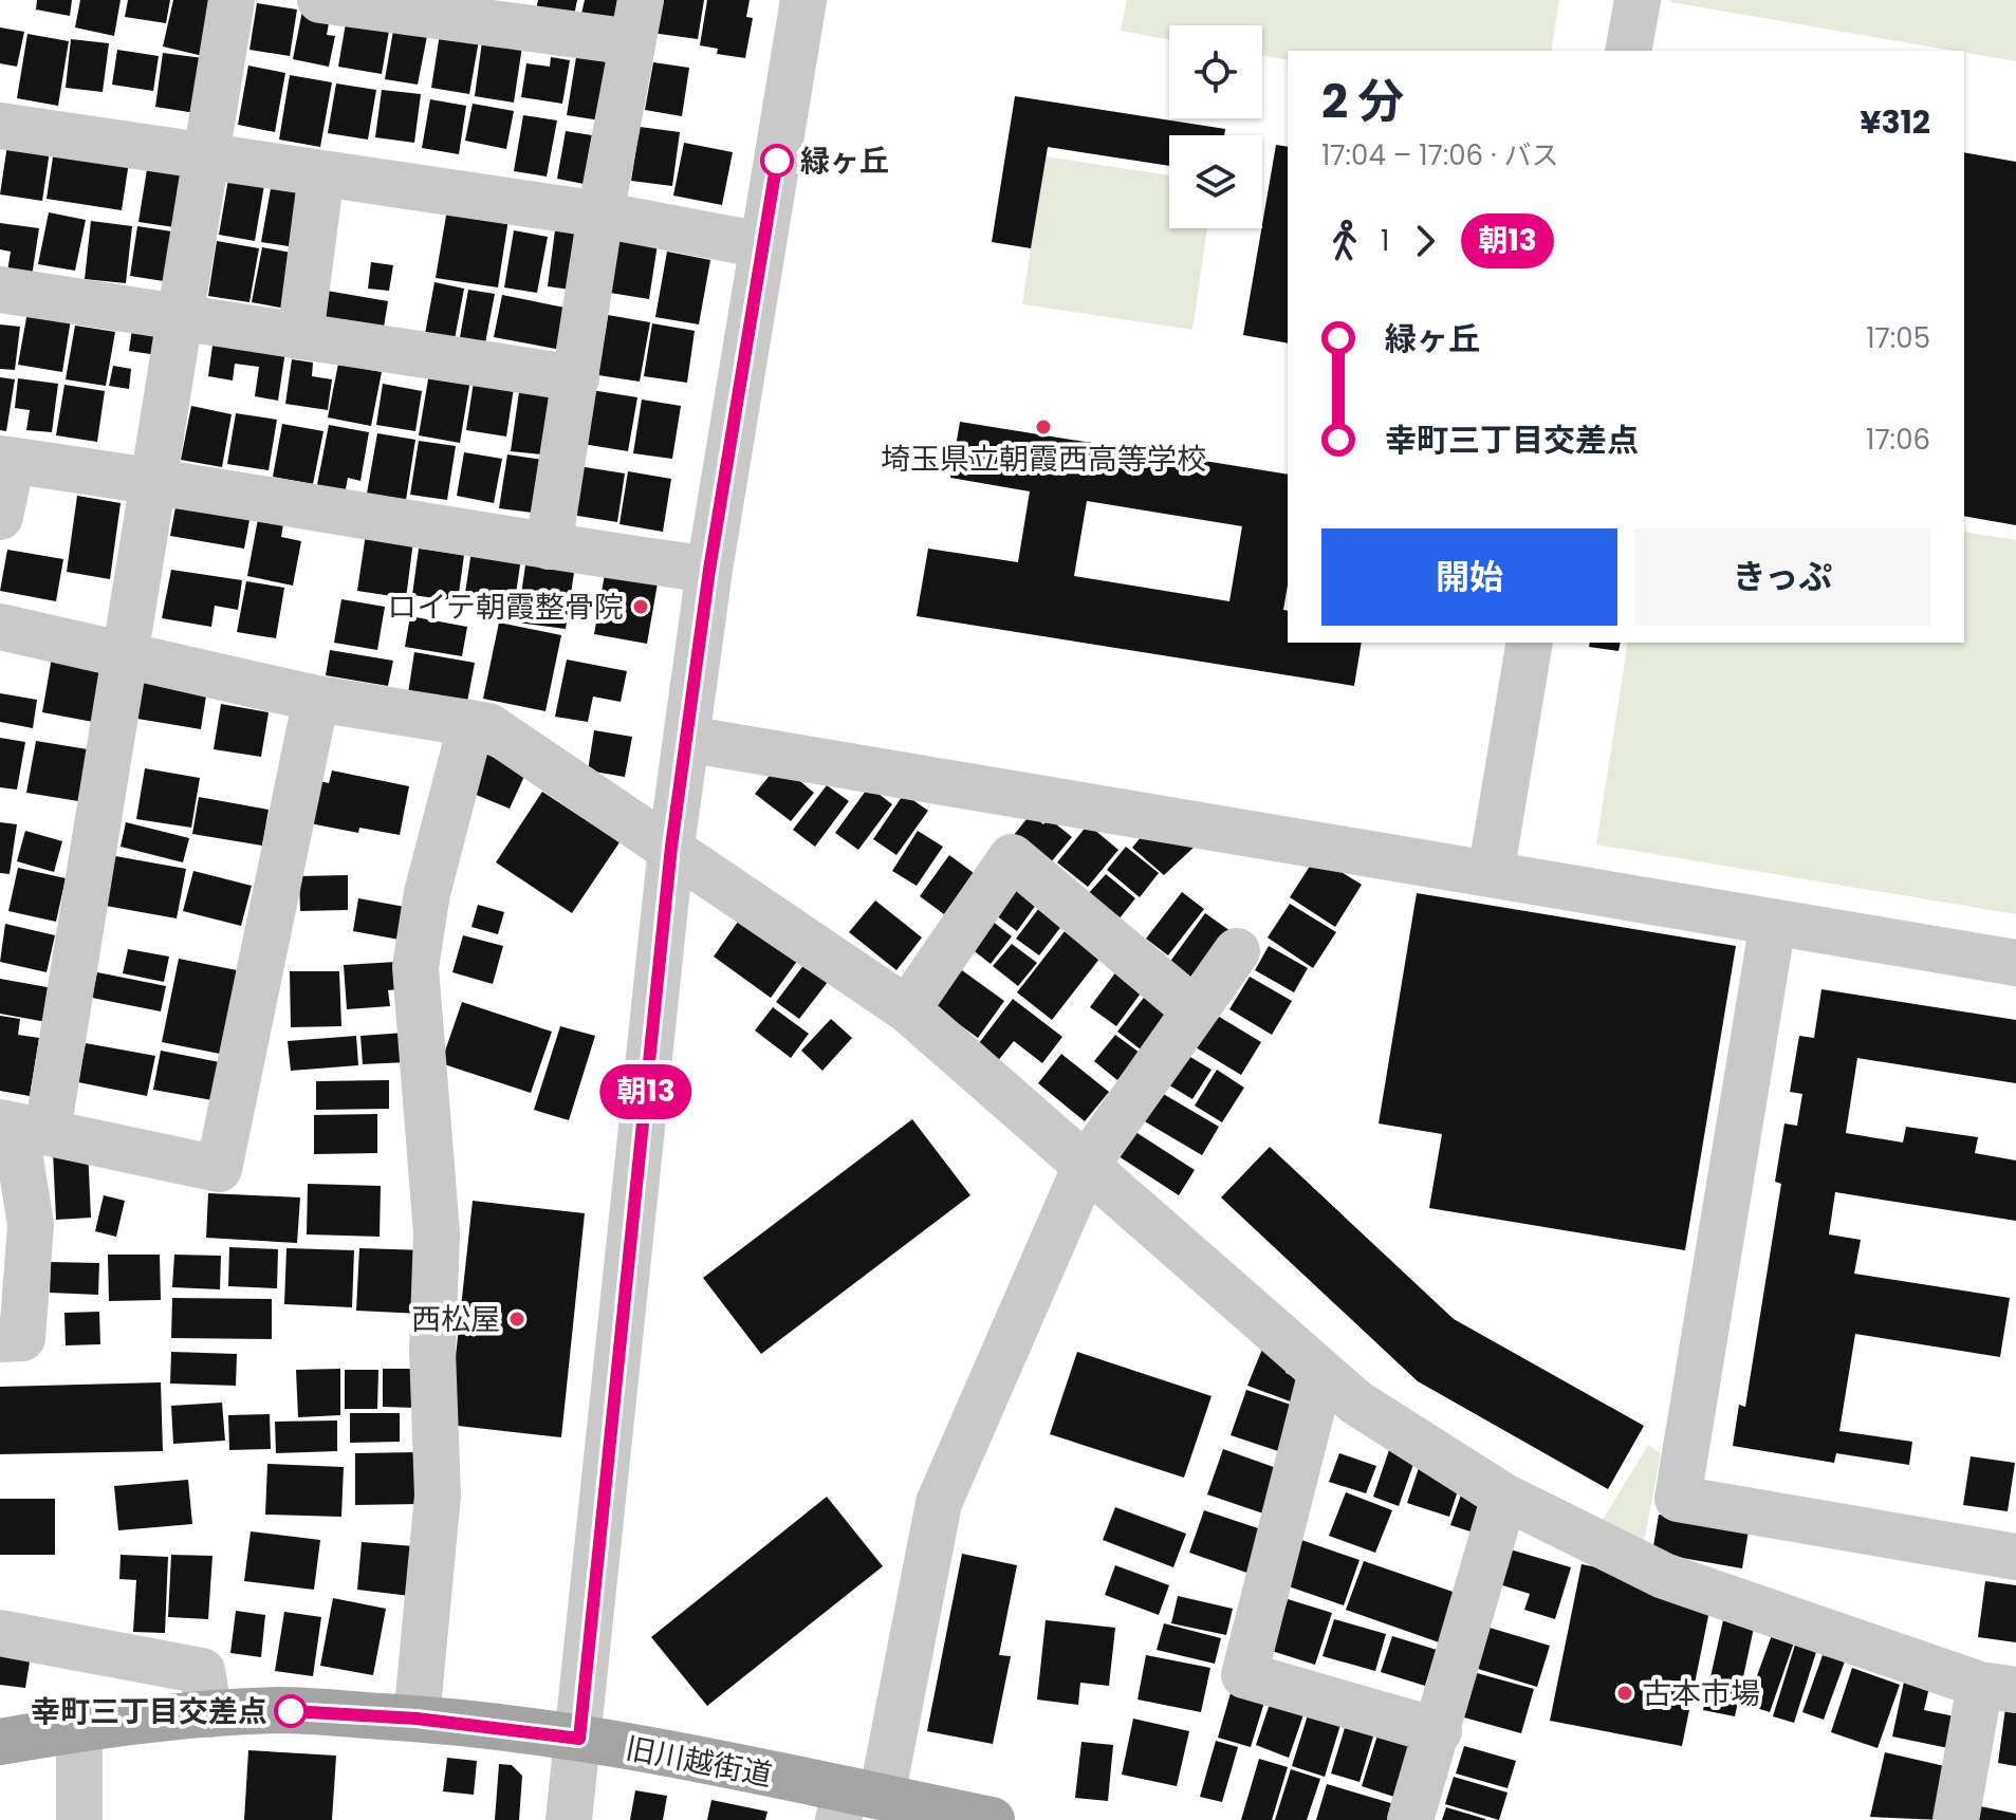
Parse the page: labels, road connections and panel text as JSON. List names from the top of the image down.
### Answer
{
  "streets": {
    "main road": ["旧川越街道"]
  },
  "places": [
    "緑ヶ丘",
    "埼玉県立朝霞西高等学校",
    "ロイテ朝霞整骨院",
    "西松屋",
    "古本市場",
    "幸町三丁目交差点"
  ],
  "lines": ["bus line 朝13"],
  "page": {
    "on_map": "朝13",
    "heading": ["2 分", "17:04 – 17:06 · バス", "¥312"],
    "legs": ["1", "朝13"],
    "list": [
      {
        "name": "緑ヶ丘",
        "value": "17:05"
      },
      {
        "name": "幸町三丁目交差点",
        "value": "17:06"
      }
    ],
    "buttons": ["開始", "きっぷ"]
  }
}
